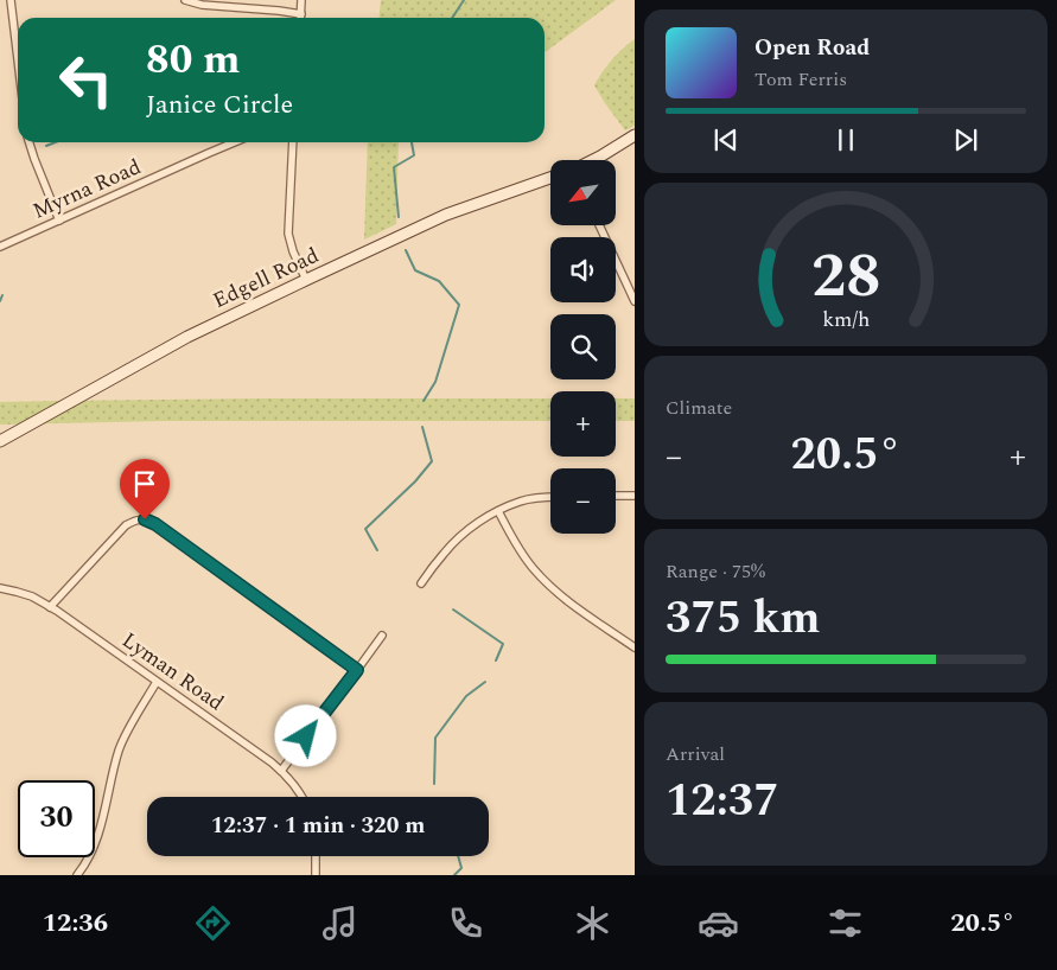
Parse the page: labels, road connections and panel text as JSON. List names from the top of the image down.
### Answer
{
  "streets": {
    "main road": ["Edgell Road"],
    "street": ["Myrna Road", "Lyman Road"]
  },
  "north": "bottom left",
  "page": {
    "turn": ["80 m", "Janice Circle"],
    "song": ["Open Road", "Tom Ferris"],
    "map_buttons": ["+", "−"],
    "tile": [
      "Climate",
      ["Range · 75%", "375 km"],
      ["Arrival", "12:37"]
    ],
    "heat": ["−", "20.5°", "+"],
    "limit": "30",
    "trip": "12:37 · 1 min · 320 m",
    "tabs": ["12:36", "20.5°"],
    "gauge": ["28", "km/h"]
  }
}
